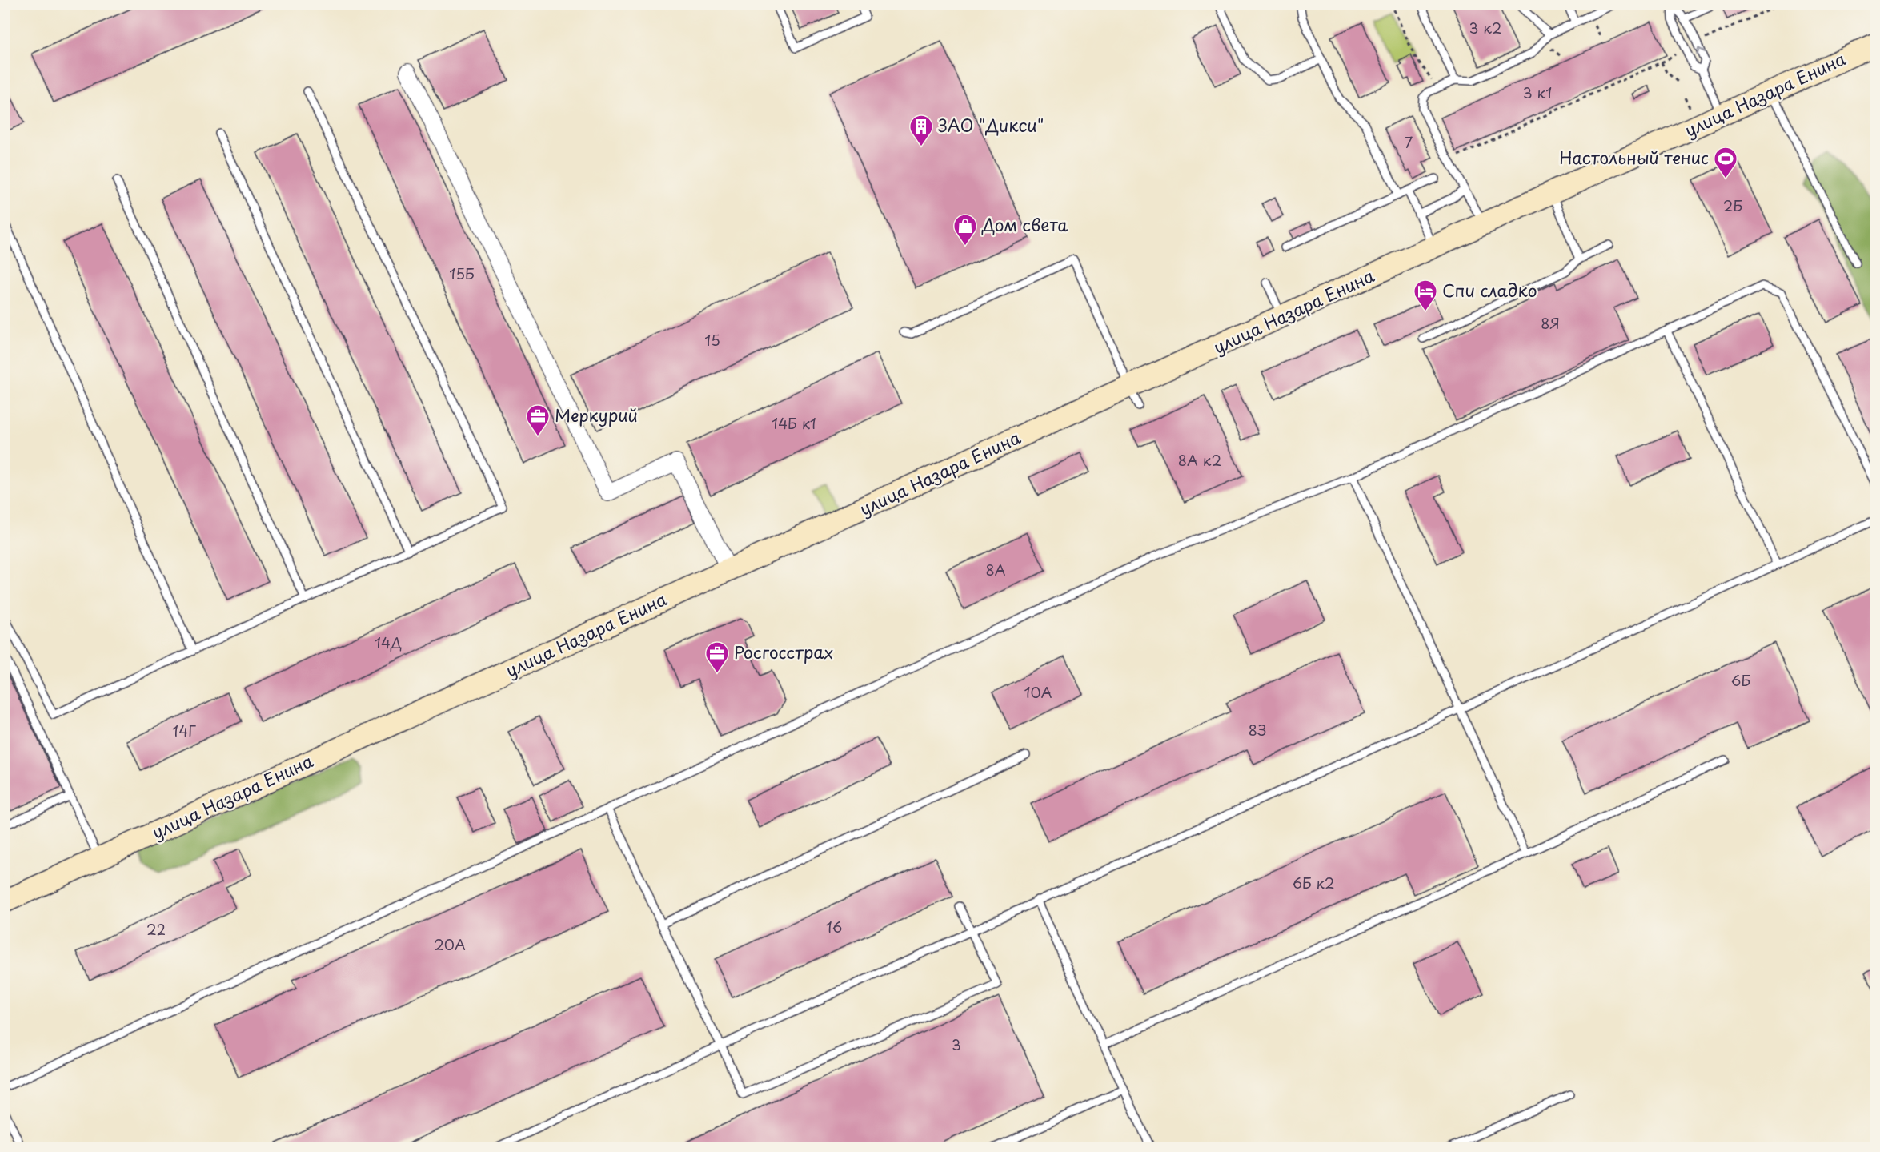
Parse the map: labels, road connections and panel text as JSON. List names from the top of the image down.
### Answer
{
  "streets": {
    "main road": ["улица Назара Енина"]
  },
  "places": {
    "building": ["ЗАО \"Дикси\""],
    "sports": ["Настольный тенис"],
    "shop": ["Дом света"],
    "hotel": ["Спи сладко"],
    "office": ["Меркурий", "Росгосстрах"]
  },
  "house_numbers": [
    "3 к2",
    "3 к1",
    "7",
    "2Б",
    "15Б",
    "8Я",
    "15",
    "14Б к1",
    "8А к2",
    "8А",
    "14Д",
    "6Б",
    "10А",
    "8З",
    "14Г",
    "6Б к2",
    "16",
    "22",
    "20А",
    "3"
  ]
}
